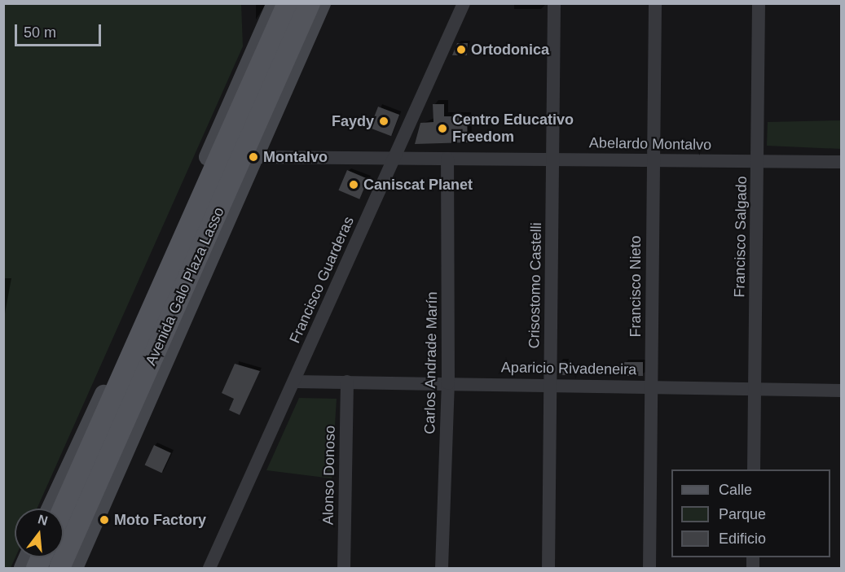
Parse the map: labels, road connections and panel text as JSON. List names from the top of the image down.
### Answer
{
  "streets": {
    "main road": ["Avenida Galo Plaza Lasso"],
    "street": [
      "Abelardo Montalvo",
      "Francisco Salgado",
      "Francisco Guarderas",
      "Crisostomo Castelli",
      "Francisco Nieto",
      "Carlos Andrade Marín",
      "Aparicio Rivadeneira",
      "Alonso Donoso"
    ]
  },
  "crossings": [
    ["Abelardo Montalvo", "Francisco Salgado"],
    ["Abelardo Montalvo", "Francisco Guarderas"],
    ["Abelardo Montalvo", "Crisostomo Castelli"],
    ["Abelardo Montalvo", "Avenida Galo Plaza Lasso"],
    ["Abelardo Montalvo", "Francisco Nieto"],
    ["Abelardo Montalvo", "Carlos Andrade Marín"],
    ["Francisco Salgado", "Aparicio Rivadeneira"],
    ["Francisco Guarderas", "Aparicio Rivadeneira"],
    ["Crisostomo Castelli", "Aparicio Rivadeneira"],
    ["Francisco Nieto", "Aparicio Rivadeneira"],
    ["Carlos Andrade Marín", "Aparicio Rivadeneira"],
    ["Aparicio Rivadeneira", "Alonso Donoso"]
  ],
  "places": [
    "Ortodonica",
    "Faydy",
    "Centro Educativo Freedom",
    "Montalvo",
    "Caniscat Planet",
    "Moto Factory"
  ],
  "legend": ["Calle", "Parque", "Edificio"],
  "scale_bar": "50 m",
  "north": "top"
}
